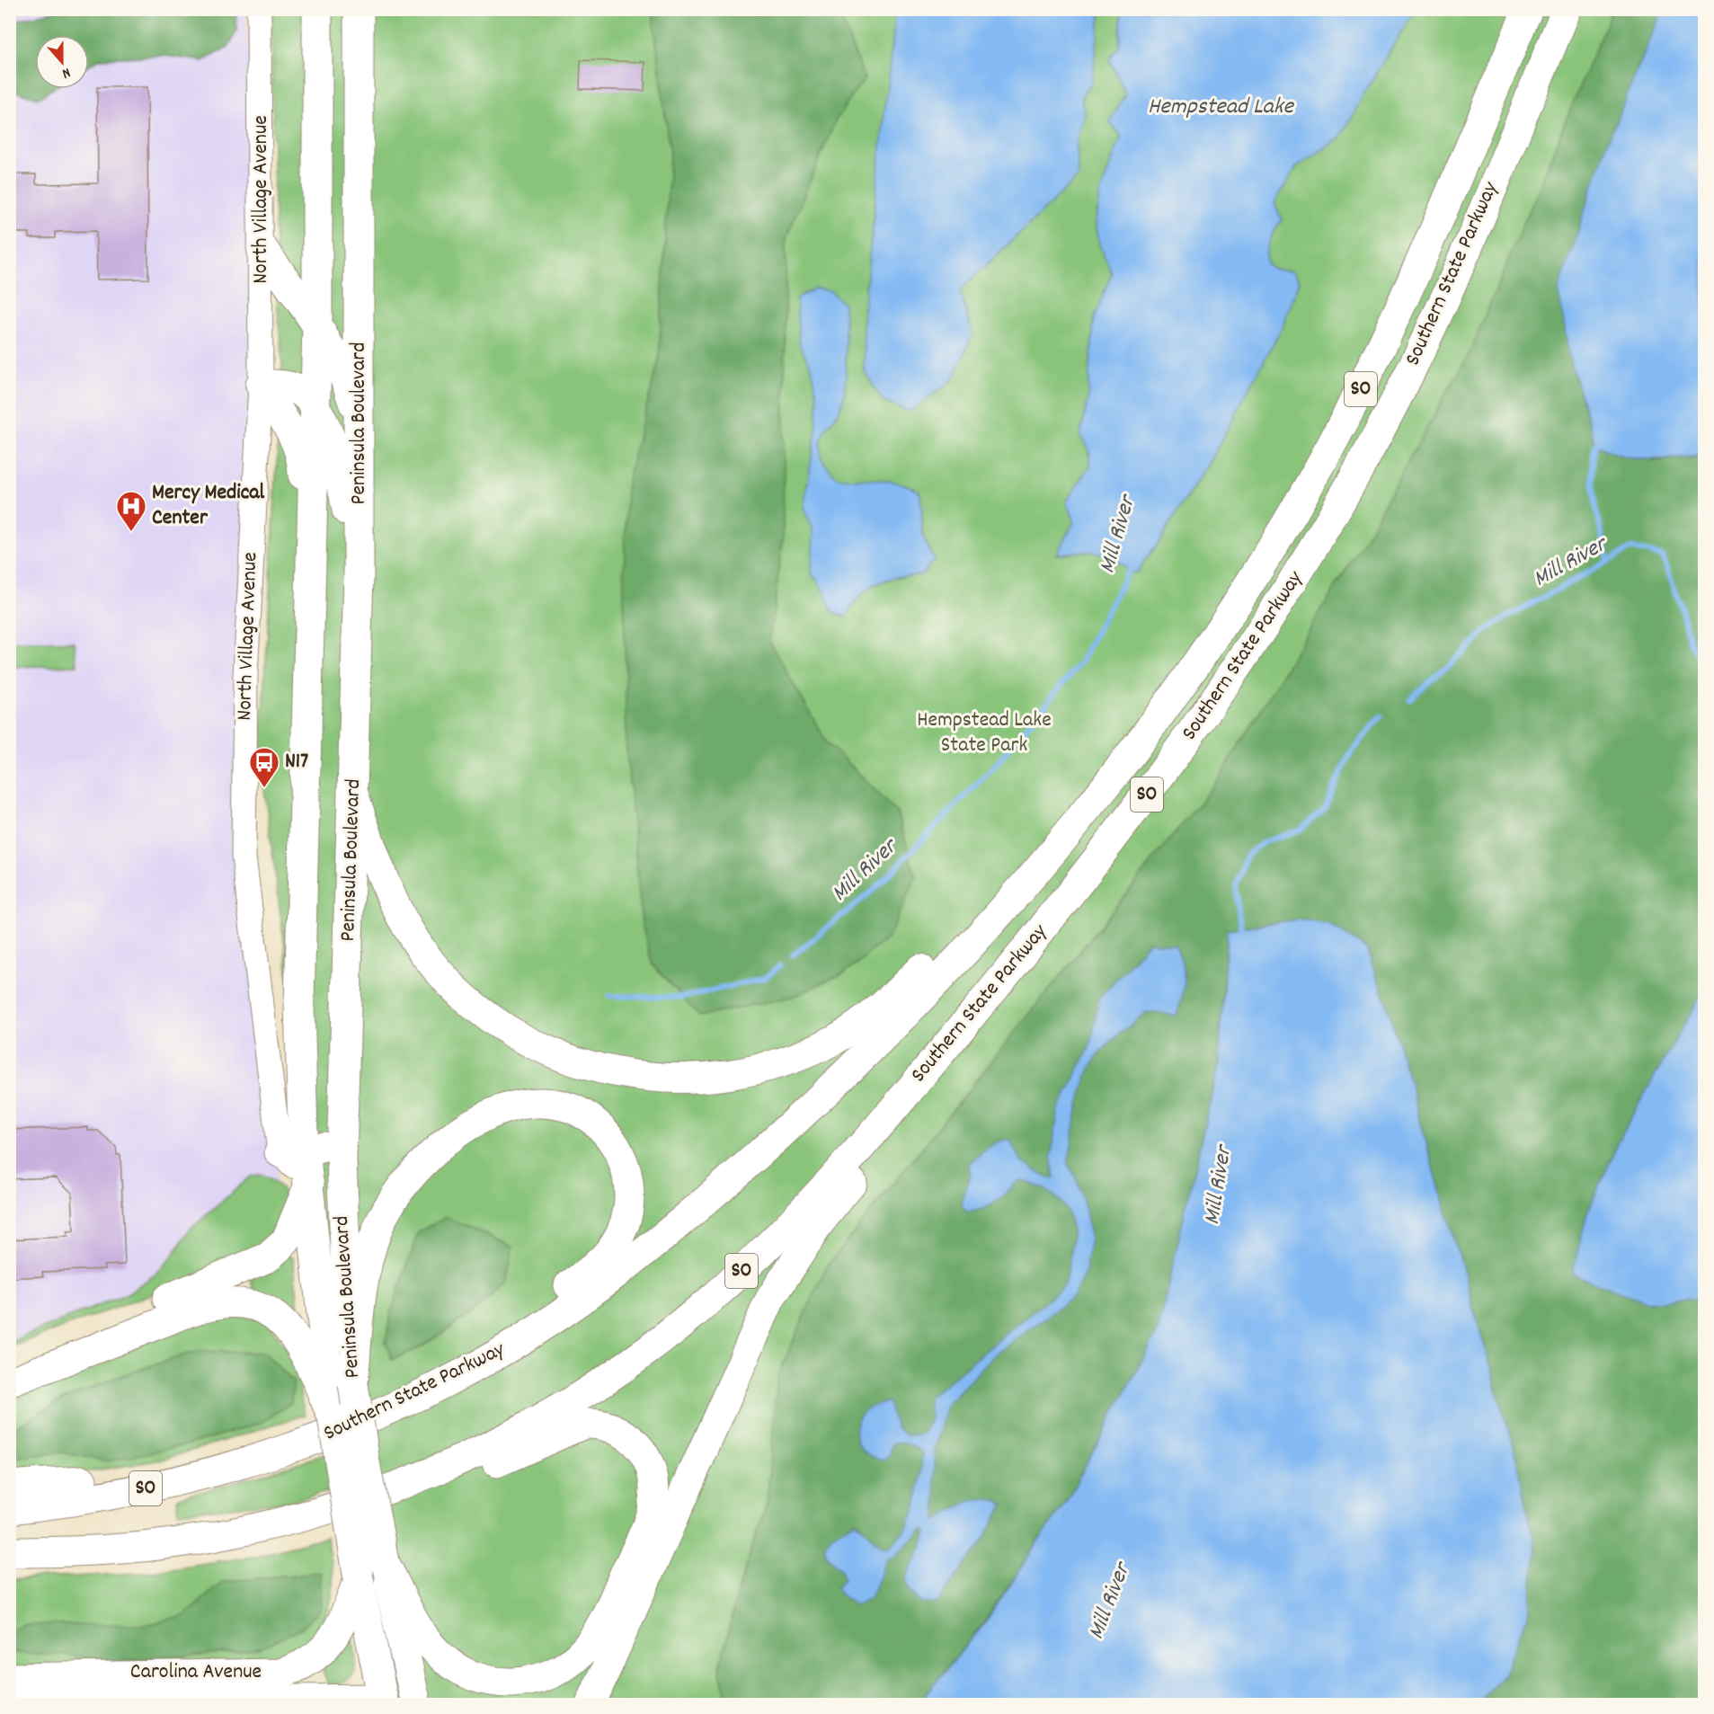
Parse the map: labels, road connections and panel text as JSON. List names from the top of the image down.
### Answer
{
  "streets": {
    "main road": ["Southern State Parkway", "SO", "Peninsula Boulevard"],
    "street": ["North Village Avenue", "Carolina Avenue"]
  },
  "crossings": [
    ["North Village Avenue", "Peninsula Boulevard"],
    ["Peninsula Boulevard", "Carolina Avenue"]
  ],
  "water": ["Hempstead Lake", "Mill River"],
  "parks": ["Hempstead Lake State Park"],
  "places": {
    "hospital": ["Mercy Medical Center"],
    "bus stop": ["N17"]
  },
  "north": "bottom"
}
